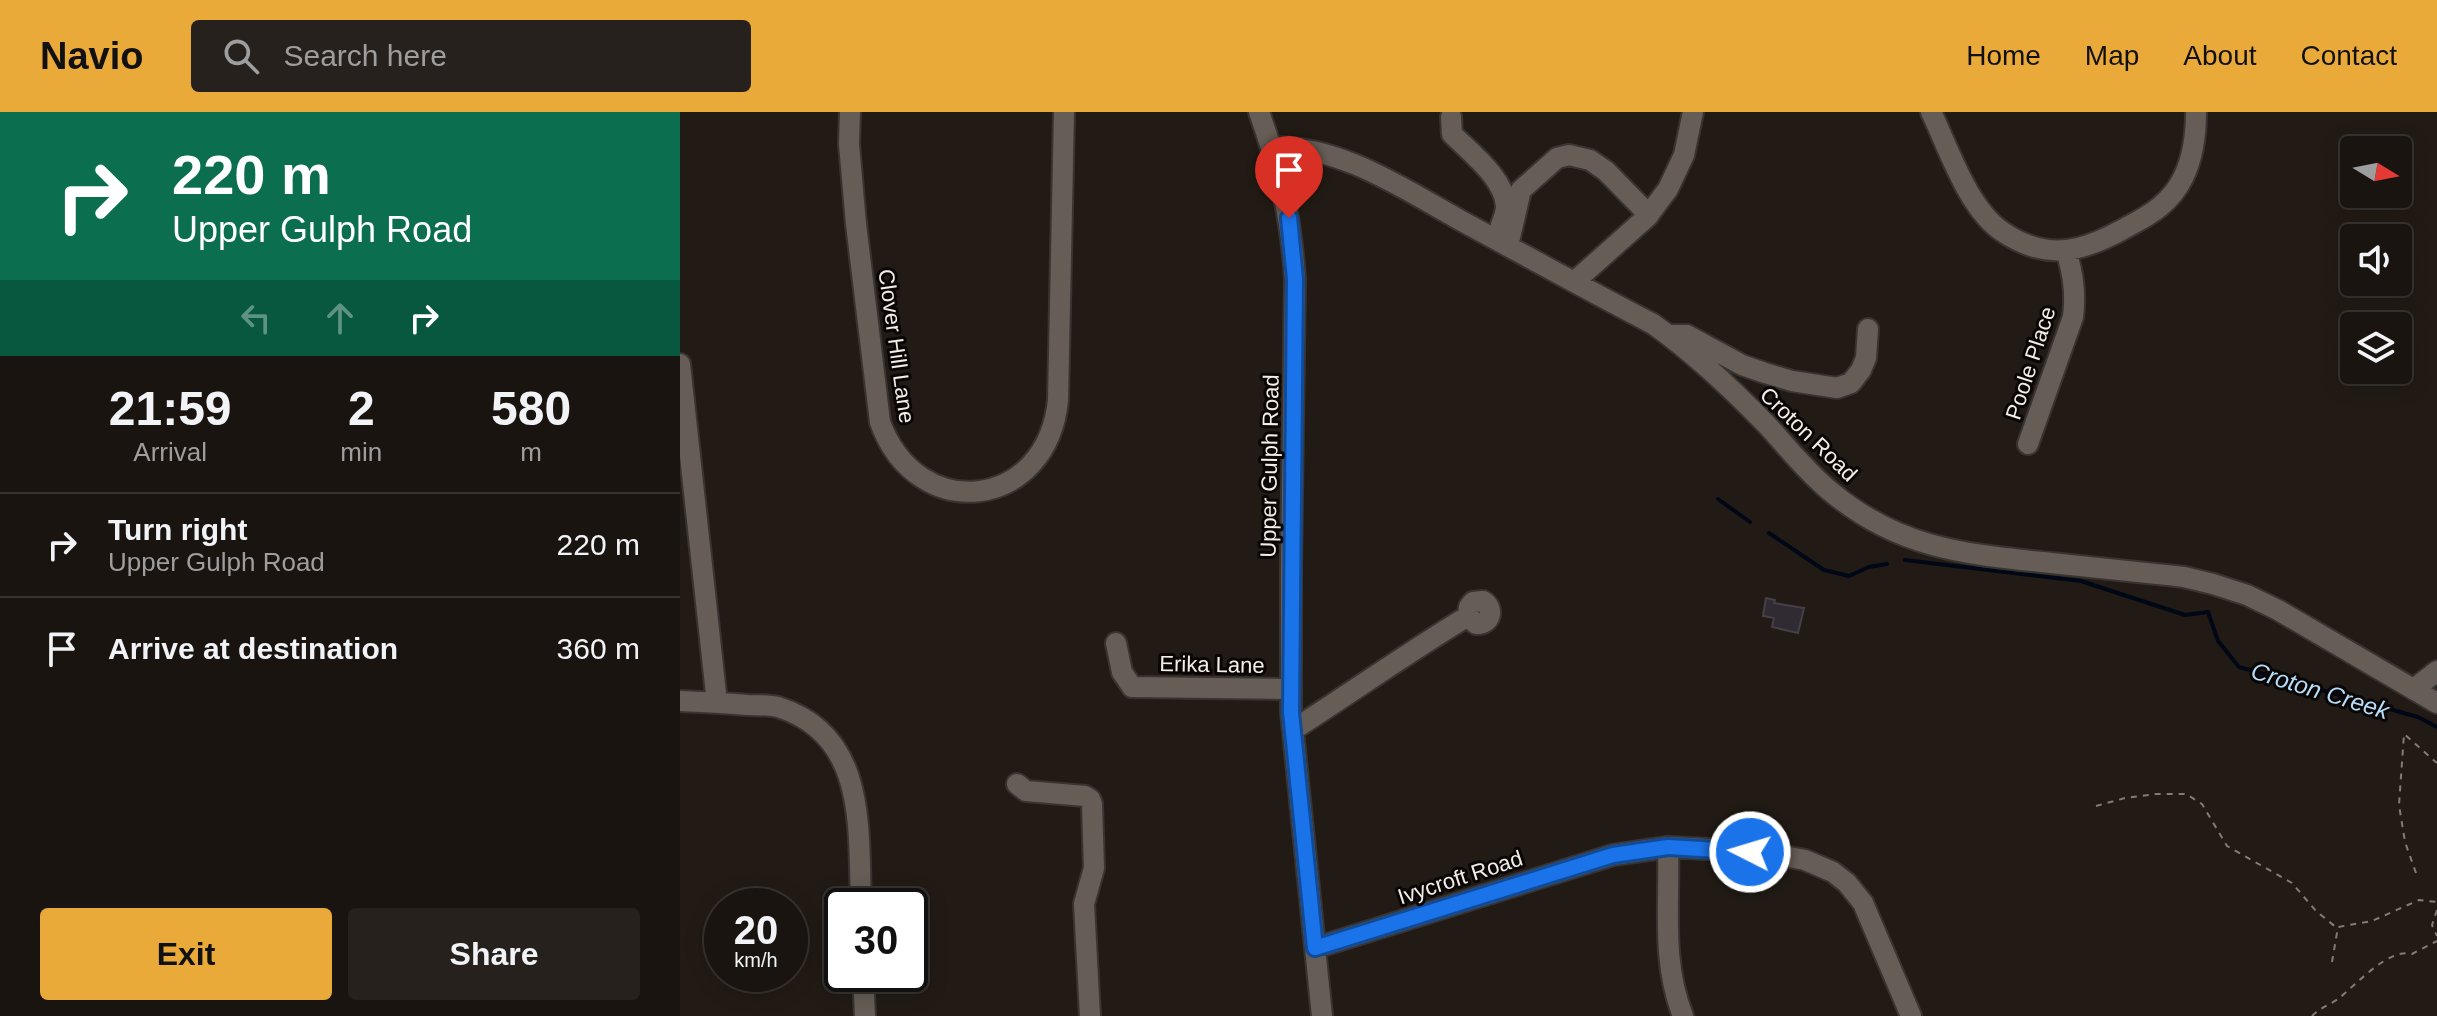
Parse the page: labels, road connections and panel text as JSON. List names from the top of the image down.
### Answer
{
  "streets": {
    "street": [
      "Clover Hill Lane",
      "Poole Place",
      "Croton Road",
      "Upper Gulph Road",
      "Erika Lane",
      "Ivycroft Road"
    ]
  },
  "crossings": [
    ["Croton Road", "Upper Gulph Road"],
    ["Upper Gulph Road", "Erika Lane"],
    ["Upper Gulph Road", "Ivycroft Road"]
  ],
  "water": ["Croton Creek"],
  "north": "right",
  "page": {
    "header": "Navio",
    "search": "Search here",
    "nav": [
      "Home",
      "Map",
      "About",
      "Contact"
    ],
    "turn": ["220 m", "Upper Gulph Road"],
    "eta": [
      "21:59",
      "Arrival",
      "2",
      "min",
      "580",
      "m"
    ],
    "list": [
      {
        "name": "Turn right",
        "note": "Upper Gulph Road",
        "value": "220 m"
      },
      {
        "name": "Arrive at destination",
        "value": "360 m"
      }
    ],
    "speed": "20 km/h",
    "limit": "30",
    "buttons": ["Exit", "Share"]
  }
}
